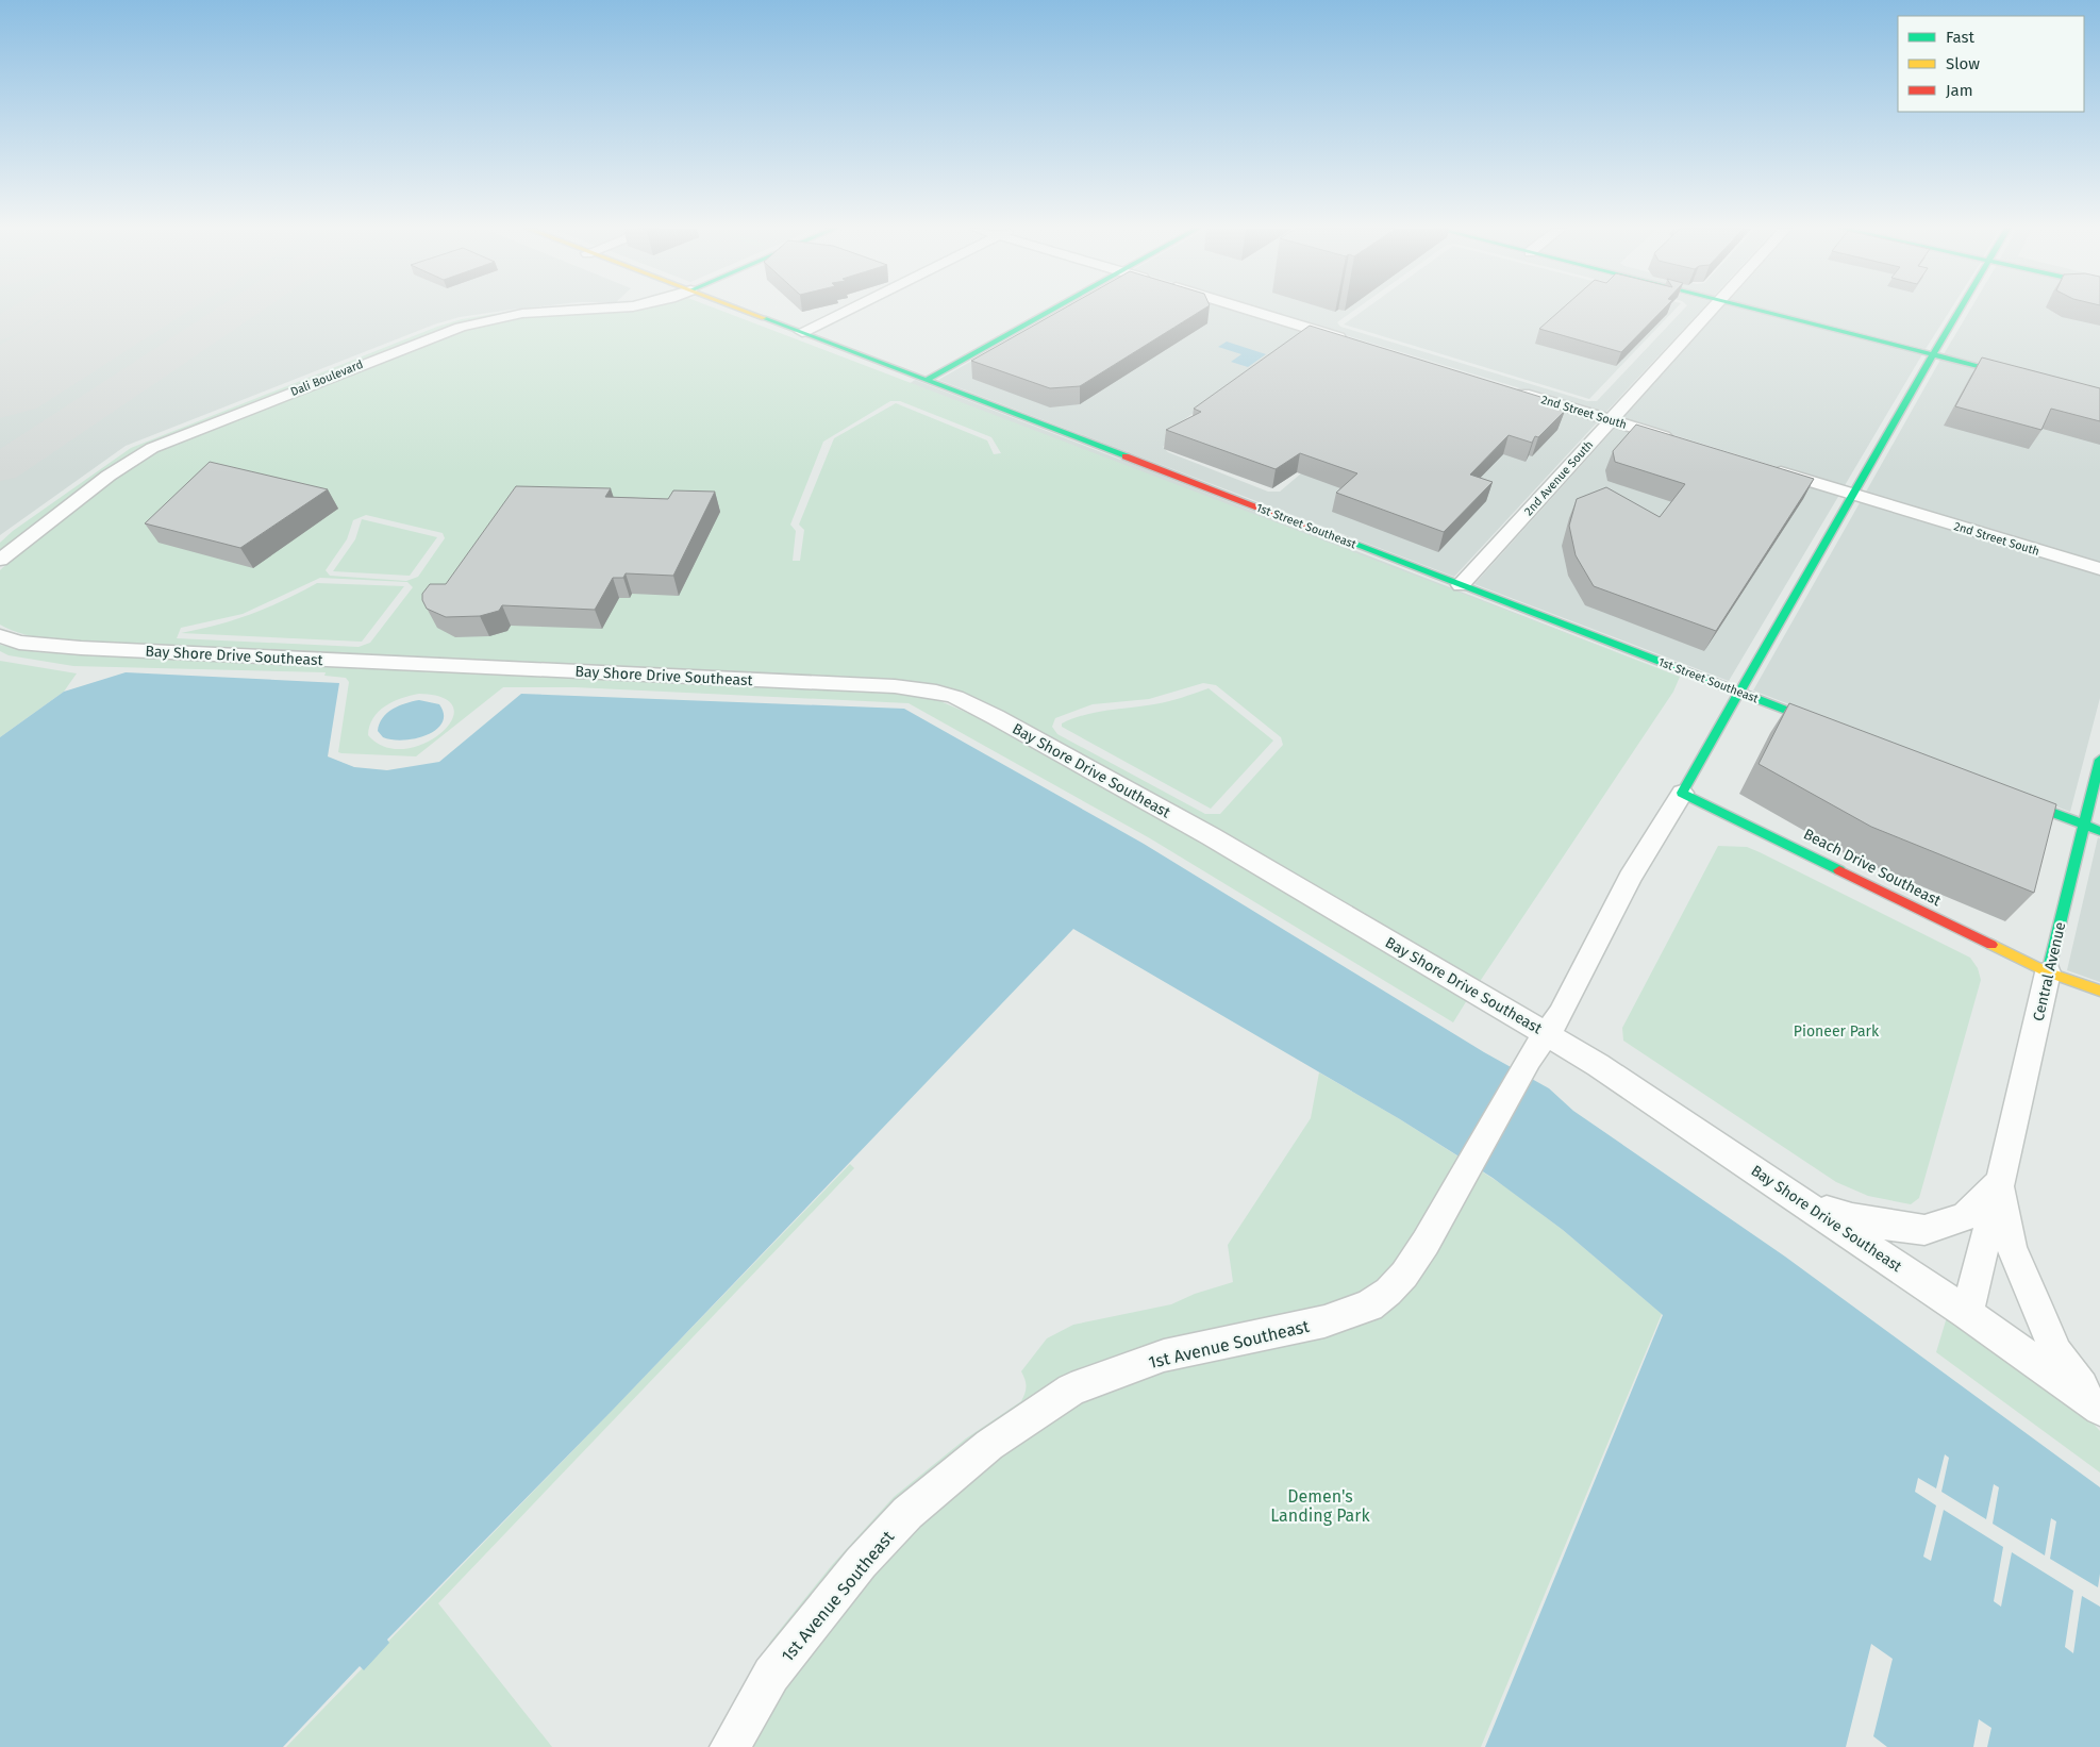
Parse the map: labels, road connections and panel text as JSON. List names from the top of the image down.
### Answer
{
  "streets": {
    "street": [
      "Dali Boulevard",
      "2nd Street South",
      "2nd Avenue South",
      "1st Street Southeast",
      "Bay Shore Drive Southeast",
      "Beach Drive Southeast",
      "Central Avenue",
      "1st Avenue Southeast"
    ]
  },
  "crossings": [
    ["2nd Street South", "2nd Avenue South"],
    ["2nd Avenue South", "1st Street Southeast"],
    ["Bay Shore Drive Southeast", "Central Avenue"],
    ["Bay Shore Drive Southeast", "1st Avenue Southeast"],
    ["Beach Drive Southeast", "Central Avenue"],
    ["Beach Drive Southeast", "1st Avenue Southeast"]
  ],
  "parks": ["Pioneer Park", "Demen's Landing Park"],
  "legend": ["Fast", "Slow", "Jam"]
}
